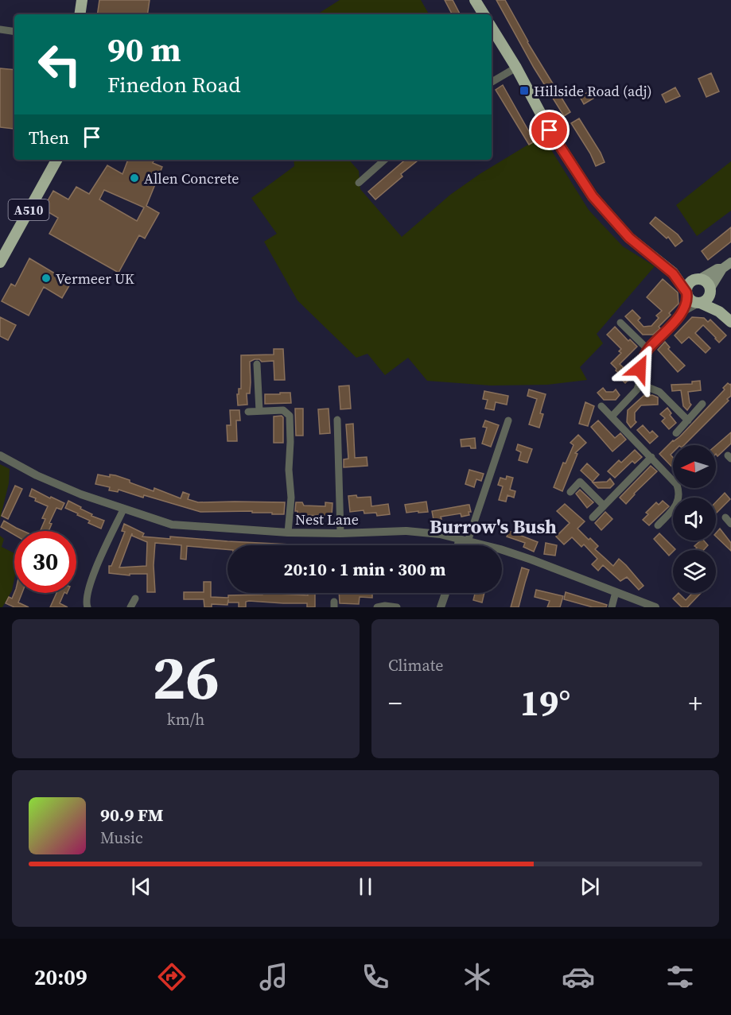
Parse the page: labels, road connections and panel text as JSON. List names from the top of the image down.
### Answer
{
  "streets": {
    "main road": ["A510"],
    "street": ["Nest Lane"]
  },
  "districts": ["Burrow's Bush"],
  "places": {
    "transit": ["Hillside Road (adj)"],
    "other": ["Allen Concrete", "Vermeer UK"]
  },
  "north": "left",
  "page": {
    "turn": ["90 m", "Finedon Road"],
    "then": "Then",
    "limit": "30",
    "trip": "20:10 · 1 min · 300 m",
    "tile": [
      ["26", "km/h"],
      "Climate"
    ],
    "heat": ["−", "19°", "+"],
    "song": ["90.9 FM", "Music"],
    "tabs": "20:09"
  }
}
